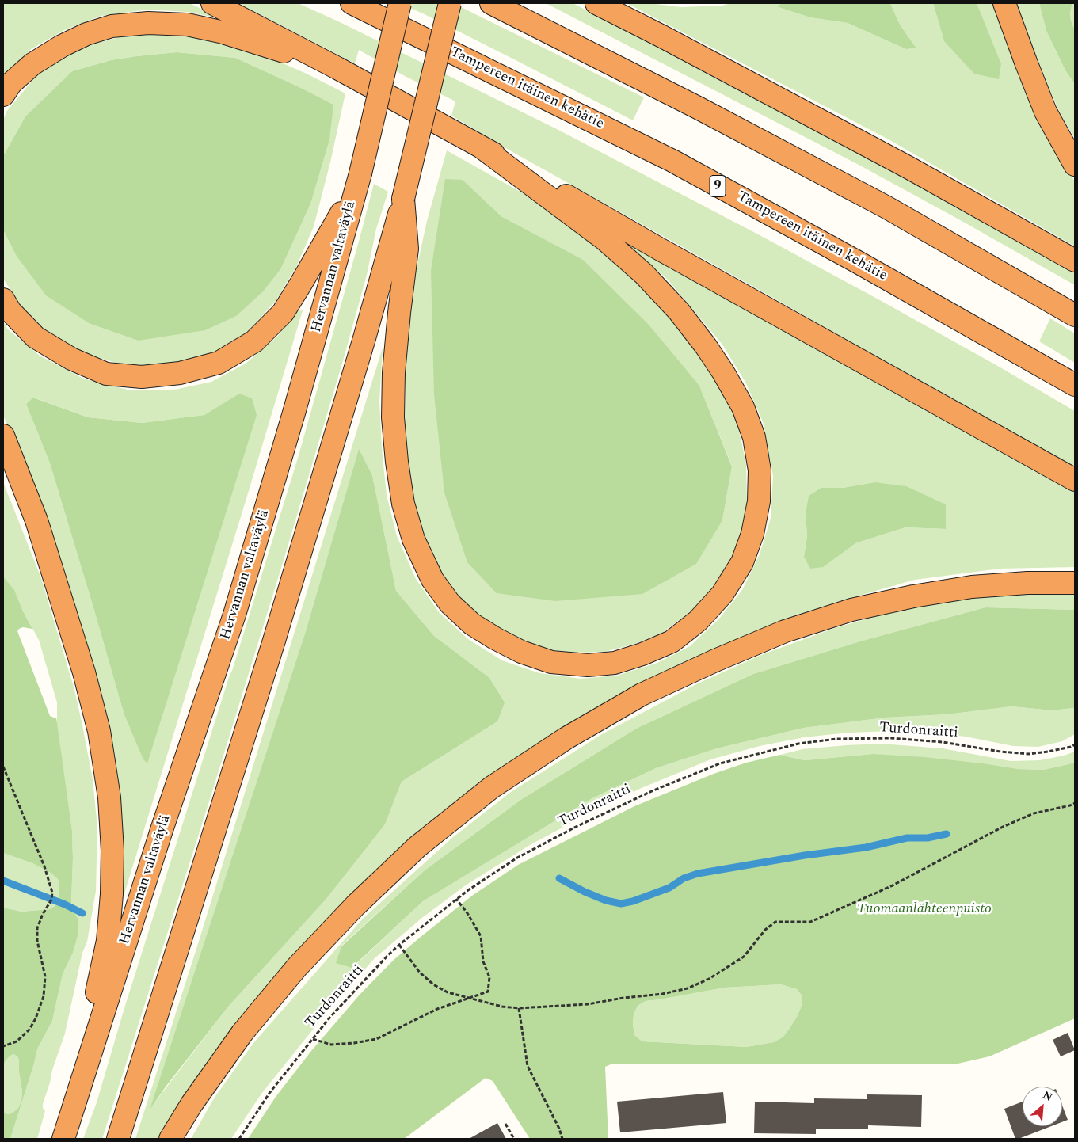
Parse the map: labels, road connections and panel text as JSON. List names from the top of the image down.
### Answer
{
  "streets": {
    "highway": ["Tampereen itäinen kehätie", "9", "Hervannan valtaväylä"],
    "path": ["Turdonraitti"]
  },
  "parks": ["Tuomaanlähteenpuisto"],
  "north": "top right"
}
